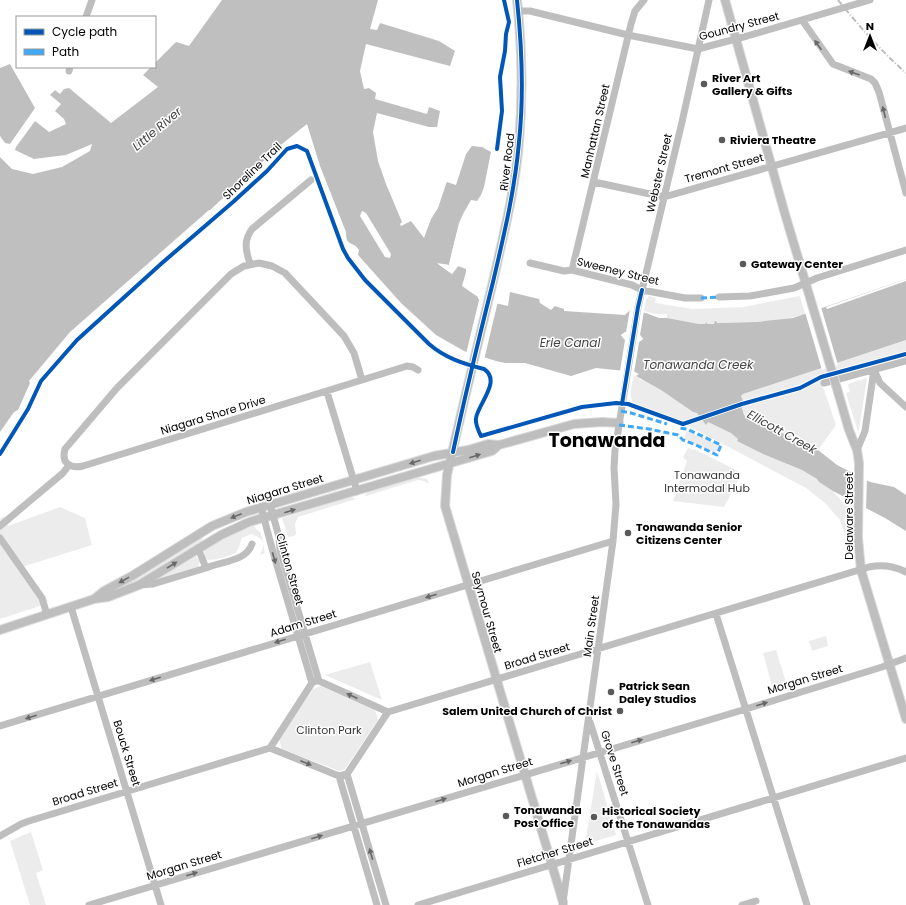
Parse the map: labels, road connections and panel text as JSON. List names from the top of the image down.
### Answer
{
  "streets": {
    "main road": [
      "River Road",
      "Niagara Street",
      "Delaware Street",
      "Seymour Street"
    ],
    "street": [
      "Goundry Street",
      "Manhattan Street",
      "Tremont Street",
      "Webster Street",
      "Sweeney Street",
      "Niagara Shore Drive",
      "Clinton Street",
      "Adam Street",
      "Main Street",
      "Broad Street",
      "Morgan Street",
      "Bouck Street",
      "Grove Street",
      "Fletcher Street"
    ],
    "cycle path": ["Shoreline Trail"]
  },
  "crossings": [
    ["Goundry Street", "Manhattan Street"],
    ["Goundry Street", "River Road"],
    ["Goundry Street", "Webster Street"],
    ["Goundry Street", "Delaware Street"],
    ["Manhattan Street", "Tremont Street"],
    ["Manhattan Street", "Sweeney Street"],
    ["River Road", "Seymour Street"],
    ["Tremont Street", "Webster Street"],
    ["Tremont Street", "Delaware Street"],
    ["Webster Street", "Sweeney Street"],
    ["Webster Street", "Main Street"],
    ["Niagara Street", "Clinton Street"],
    ["Niagara Street", "Seymour Street"],
    ["Niagara Street", "Main Street"],
    ["Niagara Street", "Bouck Street"],
    ["Delaware Street", "Broad Street"],
    ["Delaware Street", "Morgan Street"],
    ["Clinton Street", "Adam Street"],
    ["Seymour Street", "Adam Street"],
    ["Seymour Street", "Main Street"],
    ["Seymour Street", "Broad Street"],
    ["Seymour Street", "Morgan Street"],
    ["Seymour Street", "Fletcher Street"],
    ["Adam Street", "Main Street"],
    ["Adam Street", "Bouck Street"],
    ["Main Street", "Broad Street"],
    ["Main Street", "Morgan Street"],
    ["Main Street", "Grove Street"],
    ["Main Street", "Fletcher Street"],
    ["Broad Street", "Bouck Street"],
    ["Morgan Street", "Bouck Street"],
    ["Morgan Street", "Grove Street"],
    ["Grove Street", "Fletcher Street"]
  ],
  "one_way": ["Adam Street", "Morgan Street"],
  "districts": ["Tonawanda"],
  "water": [
    "Little River",
    "Erie Canal",
    "Tonawanda Creek",
    "Ellicott Creek"
  ],
  "parks": ["Tonawanda Intermodal Hub", "Clinton Park"],
  "places": [
    "River Art Gallery & Gifts",
    "Riviera Theatre",
    "Gateway Center",
    "Tonawanda Senior Citizens Center",
    "Patrick Sean Daley Studios",
    "Salem United Church of Christ",
    "Tonawanda Post Office",
    "Historical Society of the Tonawandas"
  ],
  "legend": ["Cycle path", "Path"],
  "north": "top"
}
